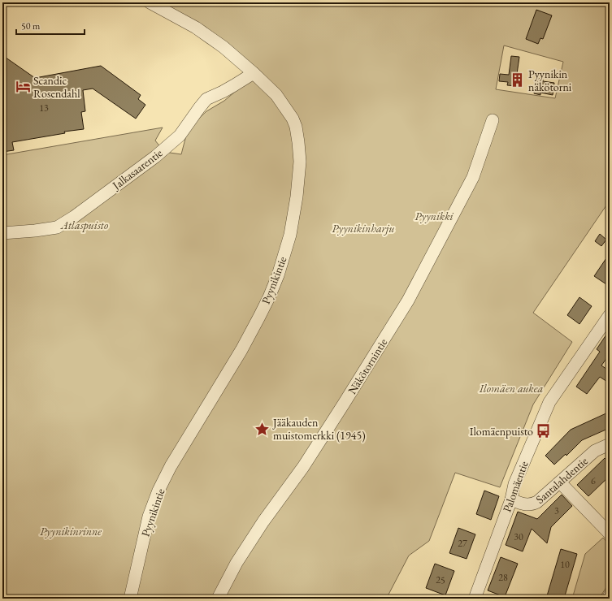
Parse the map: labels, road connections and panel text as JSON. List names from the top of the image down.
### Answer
{
  "streets": {
    "street": [
      "Jalkasaarentie",
      "Pyynikintie",
      "Näkötornintie",
      "Santalahdentie",
      "Palomäentie"
    ]
  },
  "crossings": [
    ["Jalkasaarentie", "Pyynikintie"],
    ["Santalahdentie", "Palomäentie"]
  ],
  "parks": [
    "Pyynikki",
    "Atlaspuisto",
    "Pyynikinharju",
    "Ilomäen aukea",
    "Pyynikinrinne"
  ],
  "places": {
    "building": ["Pyynikin näkötorni"],
    "hotel": ["Scandic Rosendahl"],
    "place": ["Jääkauden muistomerkki (1945)"],
    "bus stop": ["Ilomäenpuisto"]
  },
  "house_numbers": [
    "13",
    "6",
    "3",
    "30",
    "27",
    "10",
    "28",
    "25"
  ],
  "scale_bar": "50 m"
}
